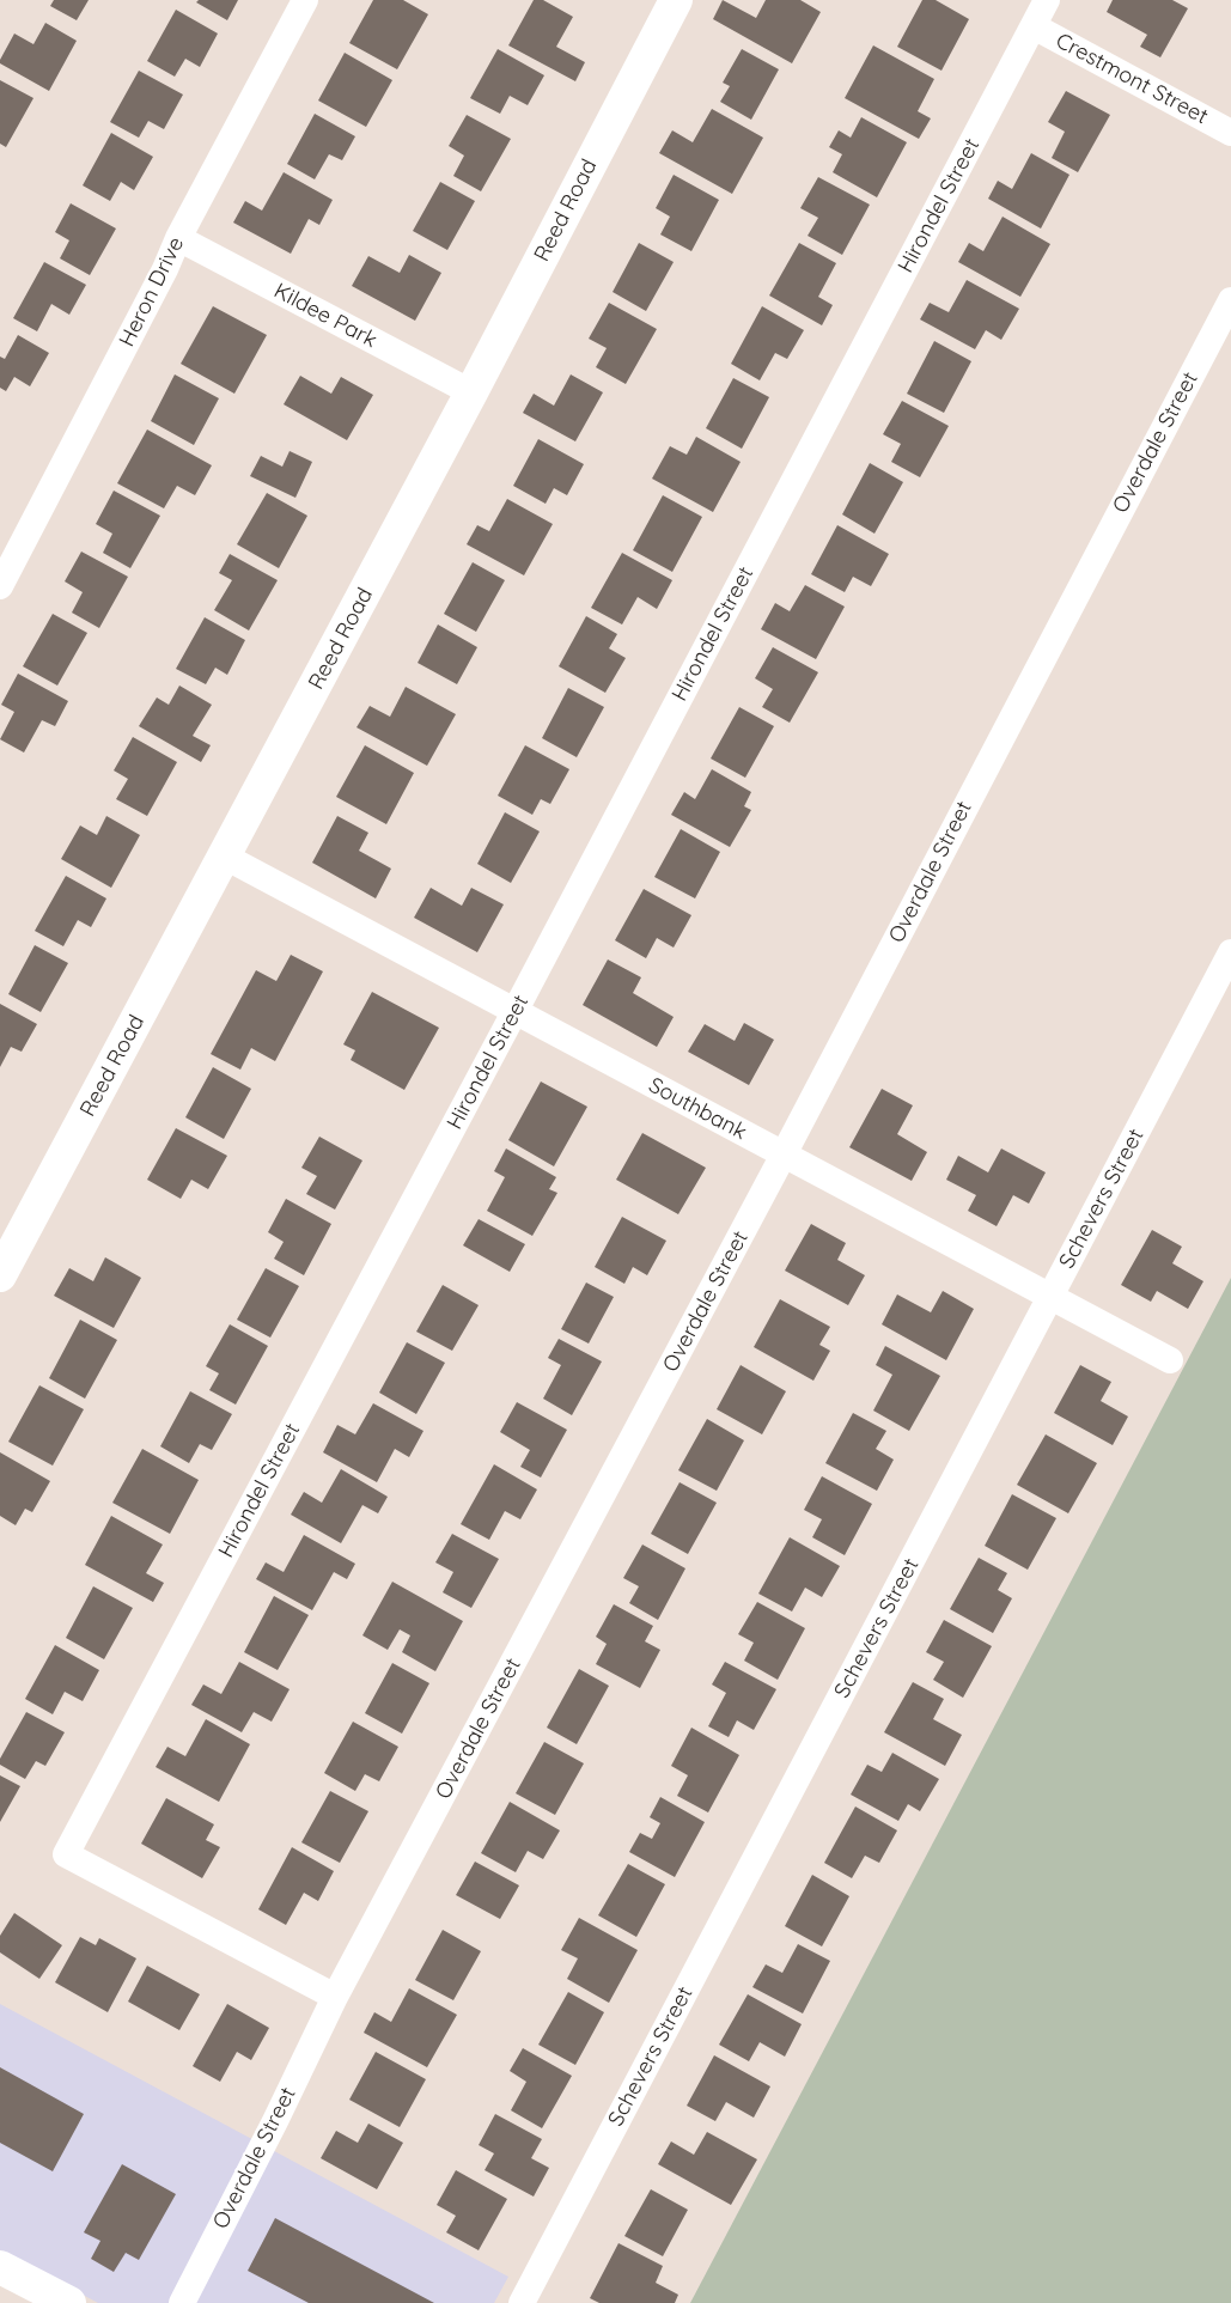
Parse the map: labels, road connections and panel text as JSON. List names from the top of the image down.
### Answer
{
  "streets": {
    "street": [
      "Crestmont Street",
      "Hirondel Street",
      "Reed Road",
      "Heron Drive",
      "Kildee Park",
      "Overdale Street",
      "Southbank",
      "Schevers Street"
    ]
  },
  "crossings": [
    ["Crestmont Street", "Hirondel Street"],
    ["Hirondel Street", "Overdale Street"],
    ["Hirondel Street", "Southbank"],
    ["Reed Road", "Kildee Park"],
    ["Reed Road", "Southbank"],
    ["Heron Drive", "Kildee Park"],
    ["Overdale Street", "Southbank"],
    ["Southbank", "Schevers Street"]
  ]
}
